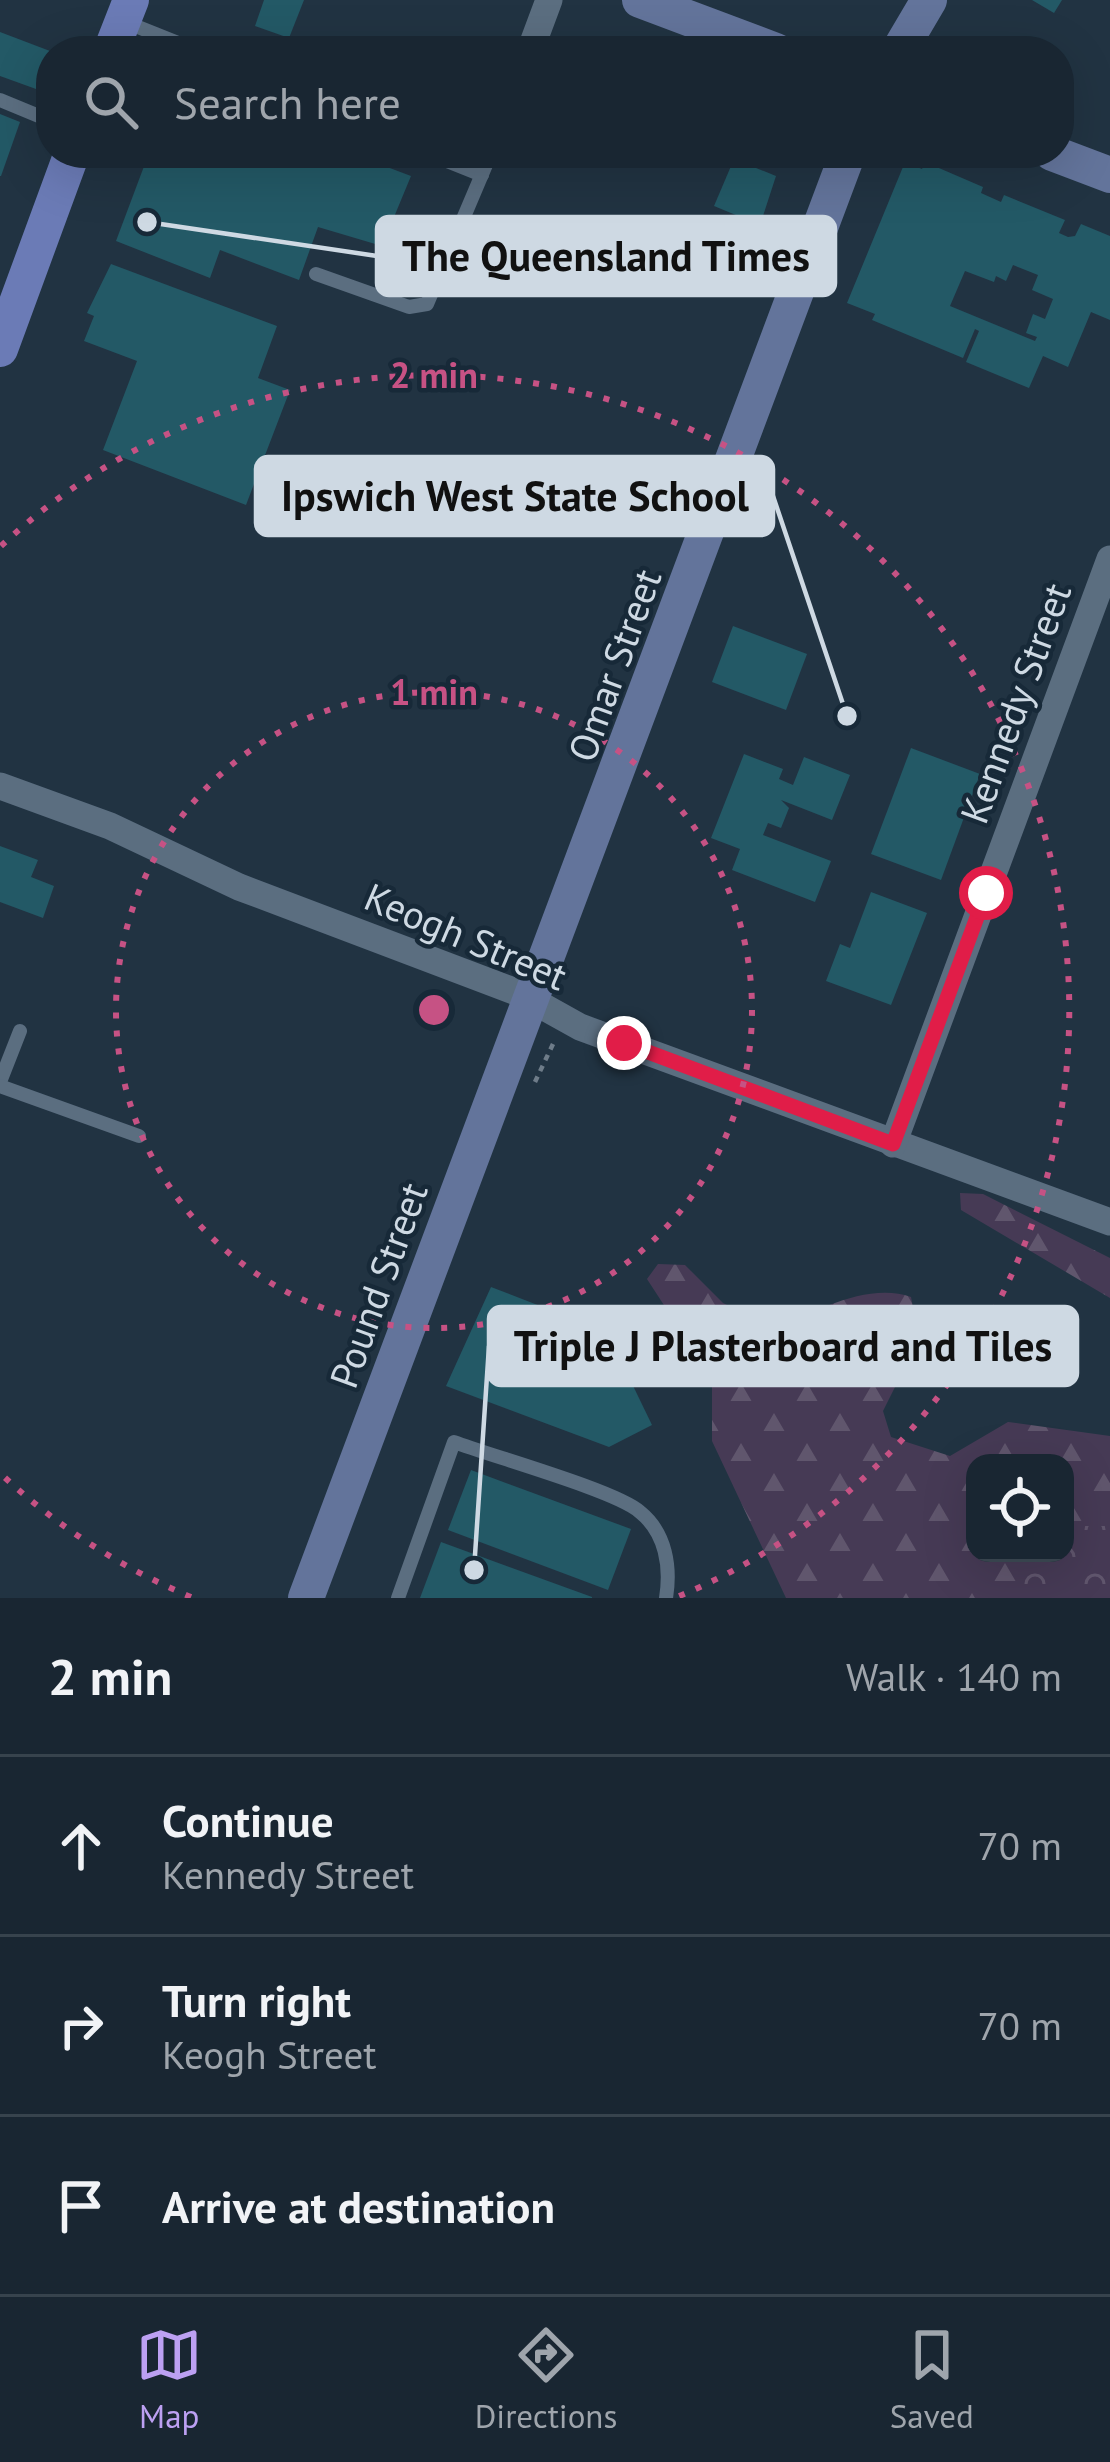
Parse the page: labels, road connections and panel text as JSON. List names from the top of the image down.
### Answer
{
  "streets": {
    "street": [
      "Omar Street",
      "Kennedy Street",
      "Keogh Street",
      "Pound Street"
    ]
  },
  "crossings": [
    ["Omar Street", "Keogh Street"],
    ["Omar Street", "Pound Street"],
    ["Kennedy Street", "Keogh Street"],
    ["Keogh Street", "Pound Street"]
  ],
  "places": ["The Queensland Times", "Ipswich West State School", "Triple J Plasterboard and Tiles"],
  "page": {
    "search": "Search here",
    "heading": ["2 min", "Walk · 140 m"],
    "list": [
      ["Continue", "Kennedy Street", "70 m"],
      ["Turn right", "Keogh Street", "70 m"],
      "Arrive at destination"
    ],
    "nav": ["Map", "Directions", "Saved"]
  },
  "rings": ["2 min", "1 min"]
}
